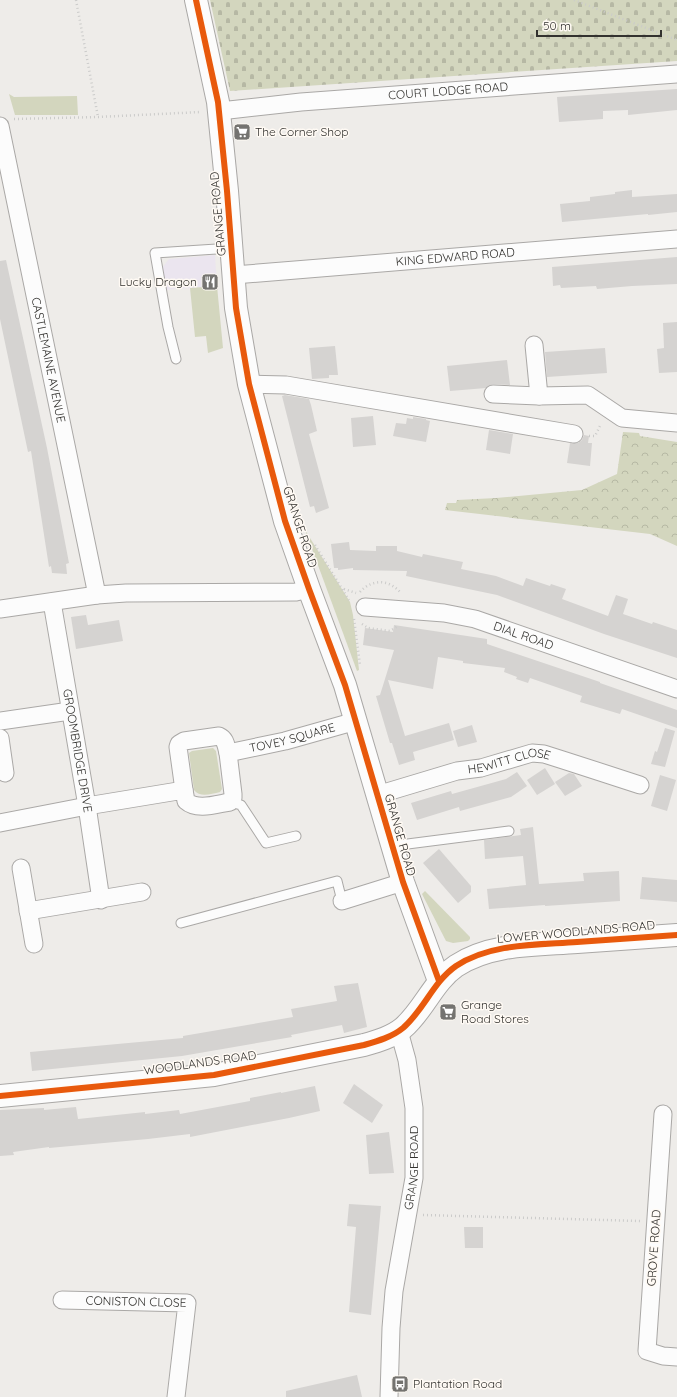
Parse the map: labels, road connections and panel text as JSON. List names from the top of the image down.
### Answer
{
  "streets": {
    "street": [
      "COURT LODGE ROAD",
      "GRANGE ROAD",
      "KING EDWARD ROAD",
      "CASTLEMAINE AVENUE",
      "DIAL ROAD",
      "TOVEY SQUARE",
      "GROOMBRIDGE DRIVE",
      "HEWITT CLOSE",
      "LOWER WOODLANDS ROAD",
      "WOODLANDS ROAD",
      "GROVE ROAD",
      "CONISTON CLOSE"
    ]
  },
  "crossings": [
    ["COURT LODGE ROAD", "GRANGE ROAD"],
    ["GRANGE ROAD", "KING EDWARD ROAD"],
    ["GRANGE ROAD", "TOVEY SQUARE"],
    ["GRANGE ROAD", "HEWITT CLOSE"],
    ["GRANGE ROAD", "LOWER WOODLANDS ROAD"],
    ["GRANGE ROAD", "WOODLANDS ROAD"]
  ],
  "places": {
    "supermarket": ["The Corner Shop", "Grange Road Stores"],
    "restaurant": ["Lucky Dragon"],
    "bus stop": ["Plantation Road"]
  },
  "scale_bar": "50 m"
}
